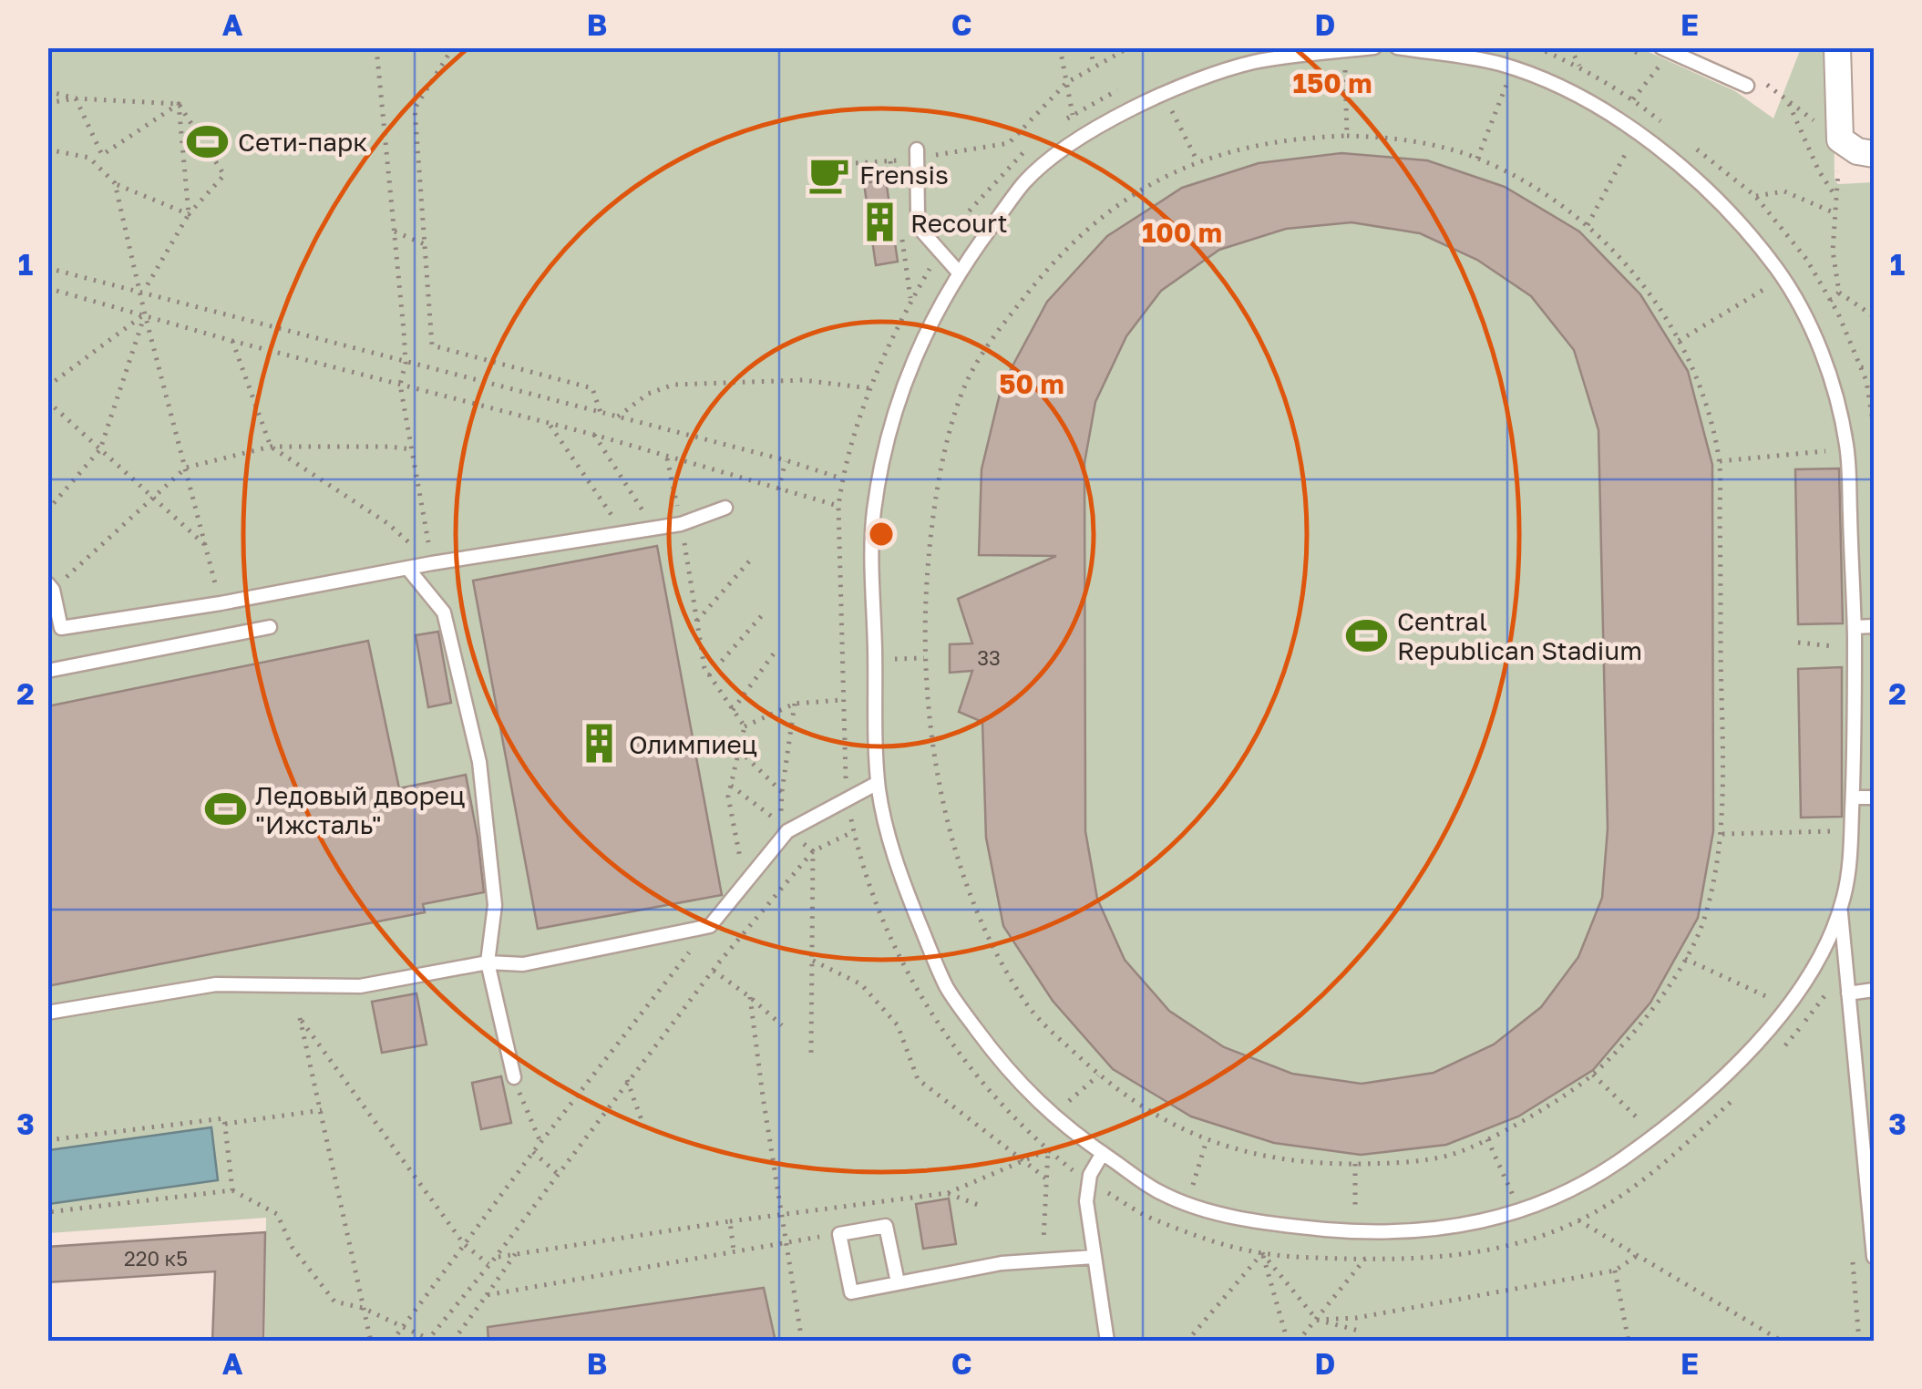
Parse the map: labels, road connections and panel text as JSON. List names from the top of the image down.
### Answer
{
  "places": {
    "sports": ["Сети-парк", "Central Republican Stadium", "Ледовый дворец \"Ижсталь\""],
    "cafe": ["Frensis"],
    "building": ["Recourt", "Олимпиец"]
  },
  "house_numbers": ["33", "220 к5"],
  "grid": {
    "columns": [
      "A",
      "B",
      "C",
      "D",
      "E"
    ],
    "rows": ["1", "2", "3"]
  },
  "rings": ["150 m", "100 m", "50 m"]
}
